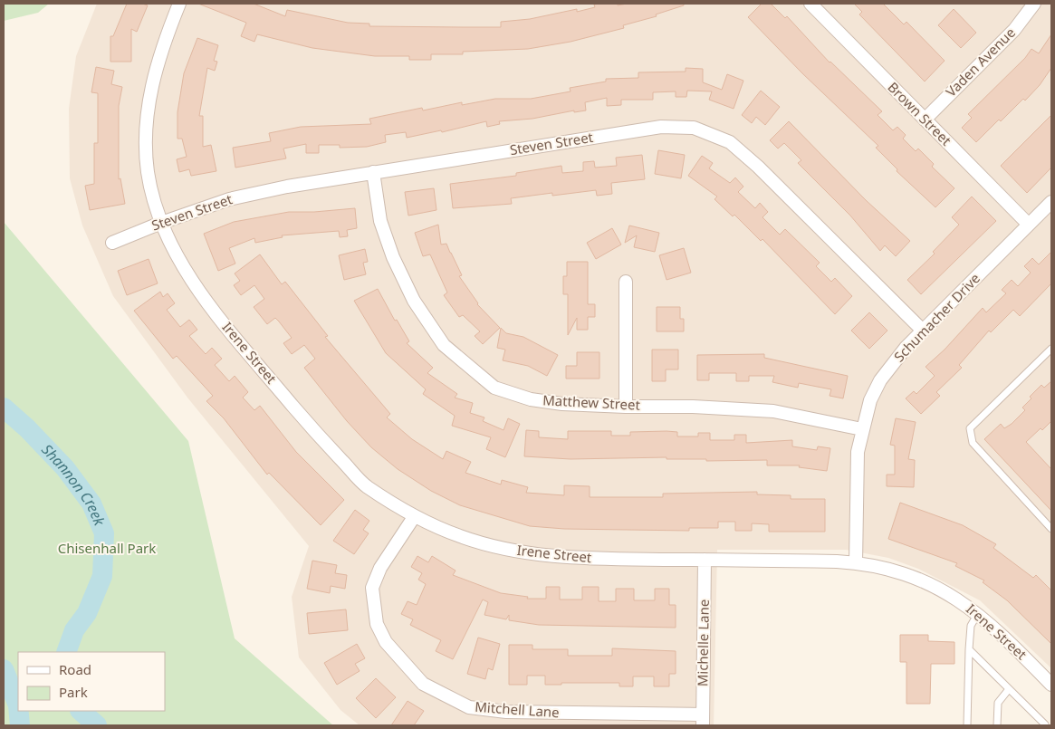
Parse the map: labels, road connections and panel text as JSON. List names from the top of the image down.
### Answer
{
  "streets": {
    "street": [
      "Vaden Avenue",
      "Brown Street",
      "Steven Street",
      "Schumacher Drive",
      "Irene Street",
      "Matthew Street",
      "Michelle Lane",
      "Mitchell Lane"
    ]
  },
  "crossings": [
    ["Vaden Avenue", "Brown Street"],
    ["Brown Street", "Schumacher Drive"],
    ["Steven Street", "Schumacher Drive"],
    ["Steven Street", "Irene Street"],
    ["Steven Street", "Matthew Street"],
    ["Schumacher Drive", "Irene Street"],
    ["Schumacher Drive", "Matthew Street"],
    ["Irene Street", "Michelle Lane"],
    ["Irene Street", "Mitchell Lane"],
    ["Michelle Lane", "Mitchell Lane"]
  ],
  "water": ["Shannon Creek"],
  "parks": ["Chisenhall Park"],
  "legend": ["Road", "Park"]
}
